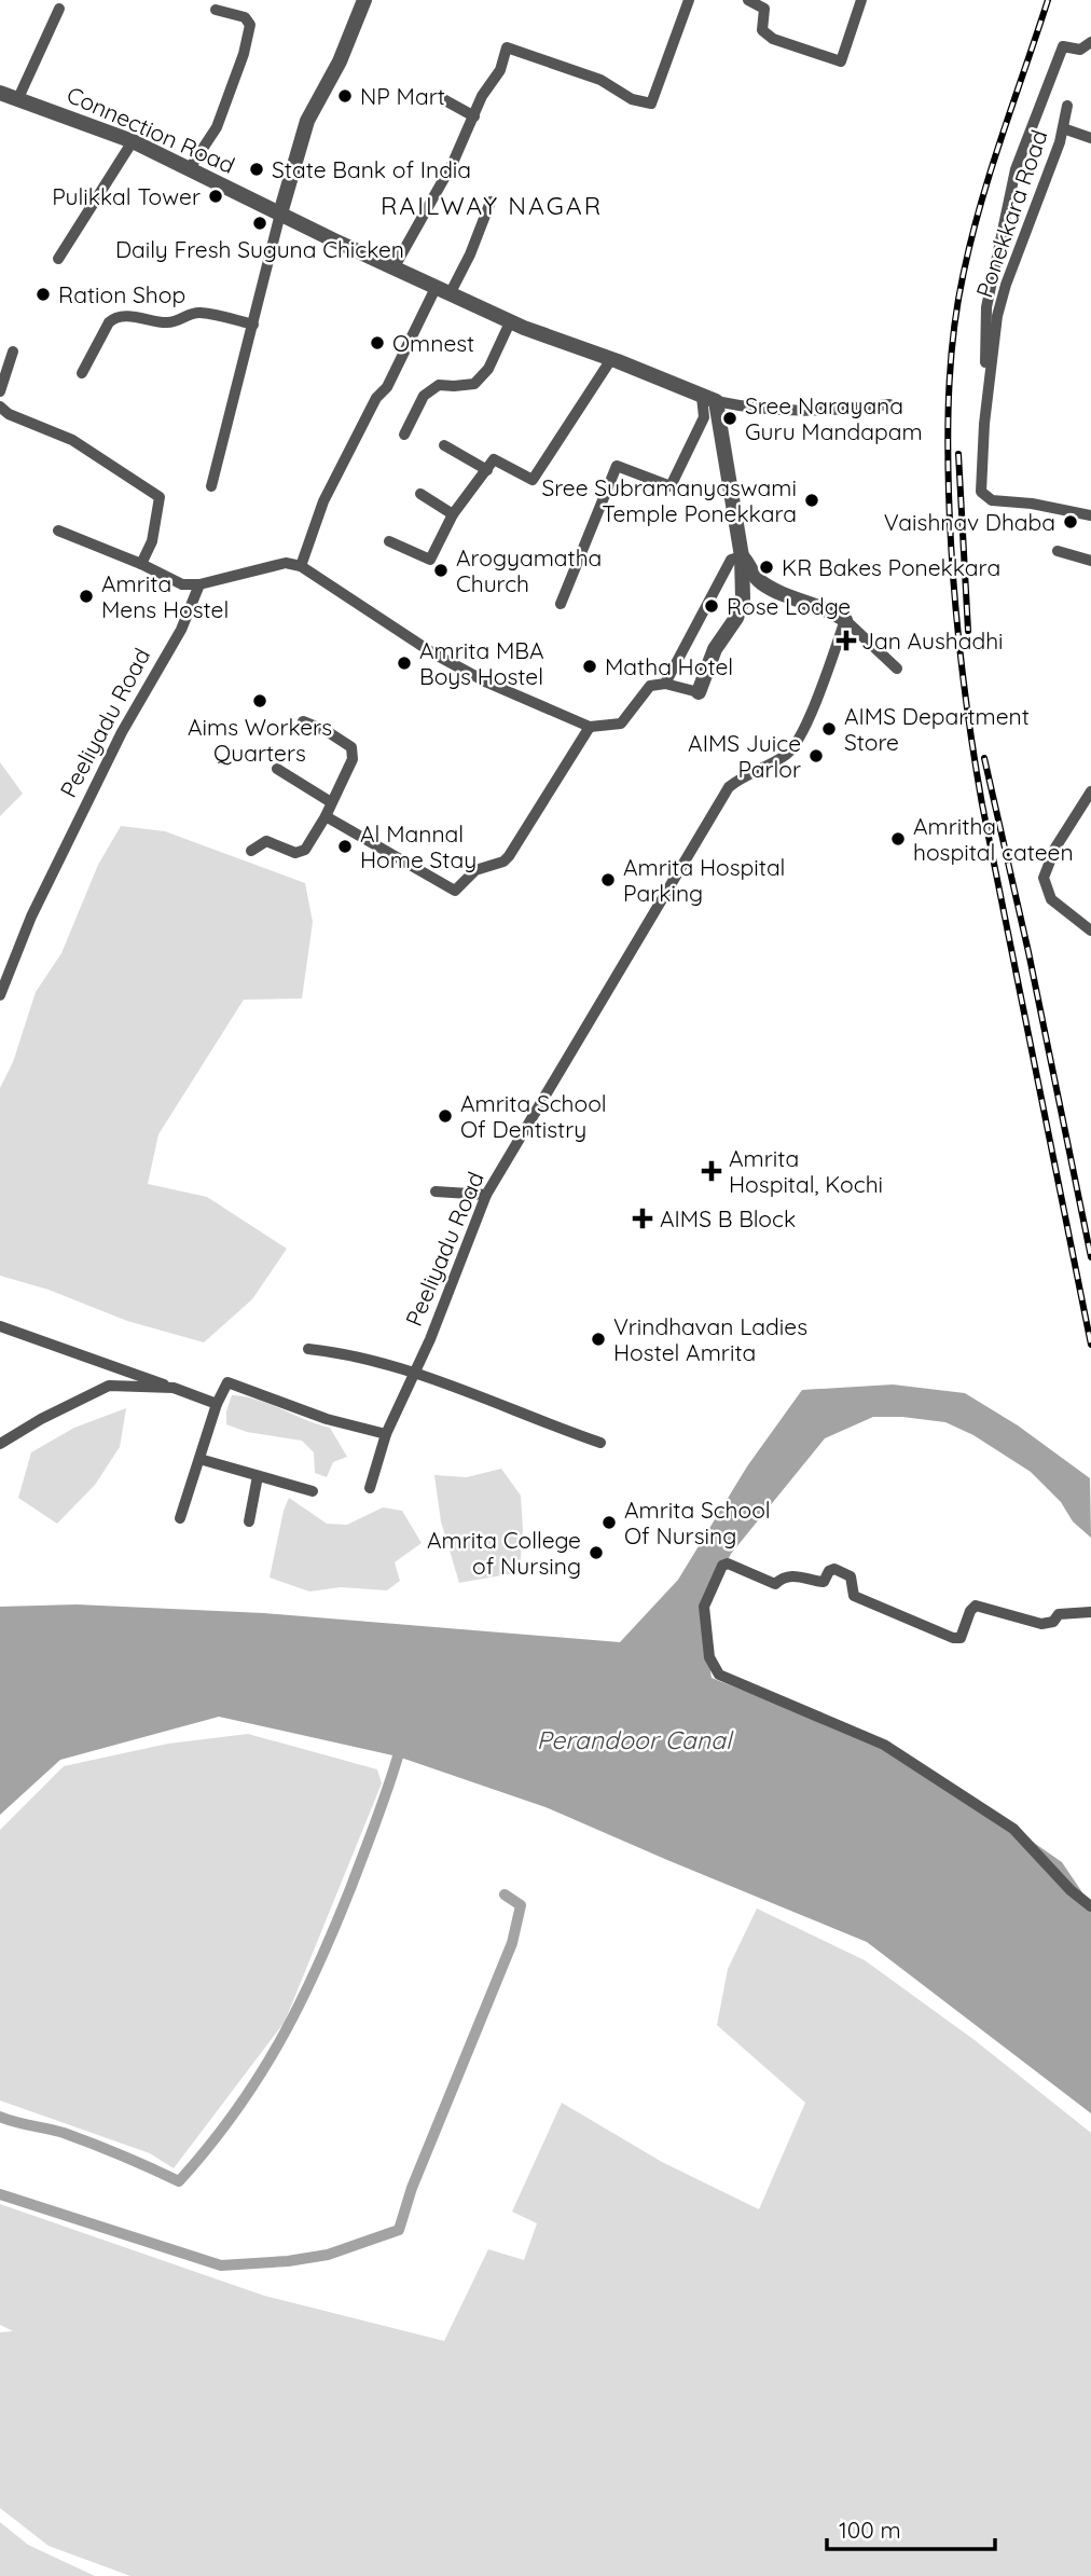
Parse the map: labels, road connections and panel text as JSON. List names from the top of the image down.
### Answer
{
  "streets": {
    "street": ["Connection Road", "Ponekkara Road", "Peeliyadu Road"]
  },
  "districts": ["RAILWAY NAGAR"],
  "water": ["Perandoor Canal"],
  "places": {
    "other": [
      "NP Mart",
      "State Bank of India",
      "Pulikkal Tower",
      "Daily Fresh Suguna Chicken",
      "Ration Shop",
      "Omnest",
      "Sree Narayana Guru Mandapam",
      "Sree Subramanyaswami Temple Ponekkara",
      "Vaishnav Dhaba",
      "KR Bakes Ponekkara",
      "Arogyamatha Church",
      "Amrita Mens Hostel",
      "Rose Lodge",
      "Amrita MBA Boys Hostel",
      "Matha Hotel",
      "Aims Workers Quarters",
      "AIMS Department Store",
      "AIMS Juice Parlor",
      "Amritha hospital cateen",
      "Al Mannal Home Stay",
      "Amrita Hospital Parking",
      "Amrita School Of Dentistry",
      "Vrindhavan Ladies Hostel Amrita",
      "Amrita School Of Nursing",
      "Amrita College of Nursing"
    ],
    "health": ["Jan Aushadhi", "Amrita Hospital, Kochi", "AIMS B Block"]
  },
  "scale_bar": "100 m"
}
